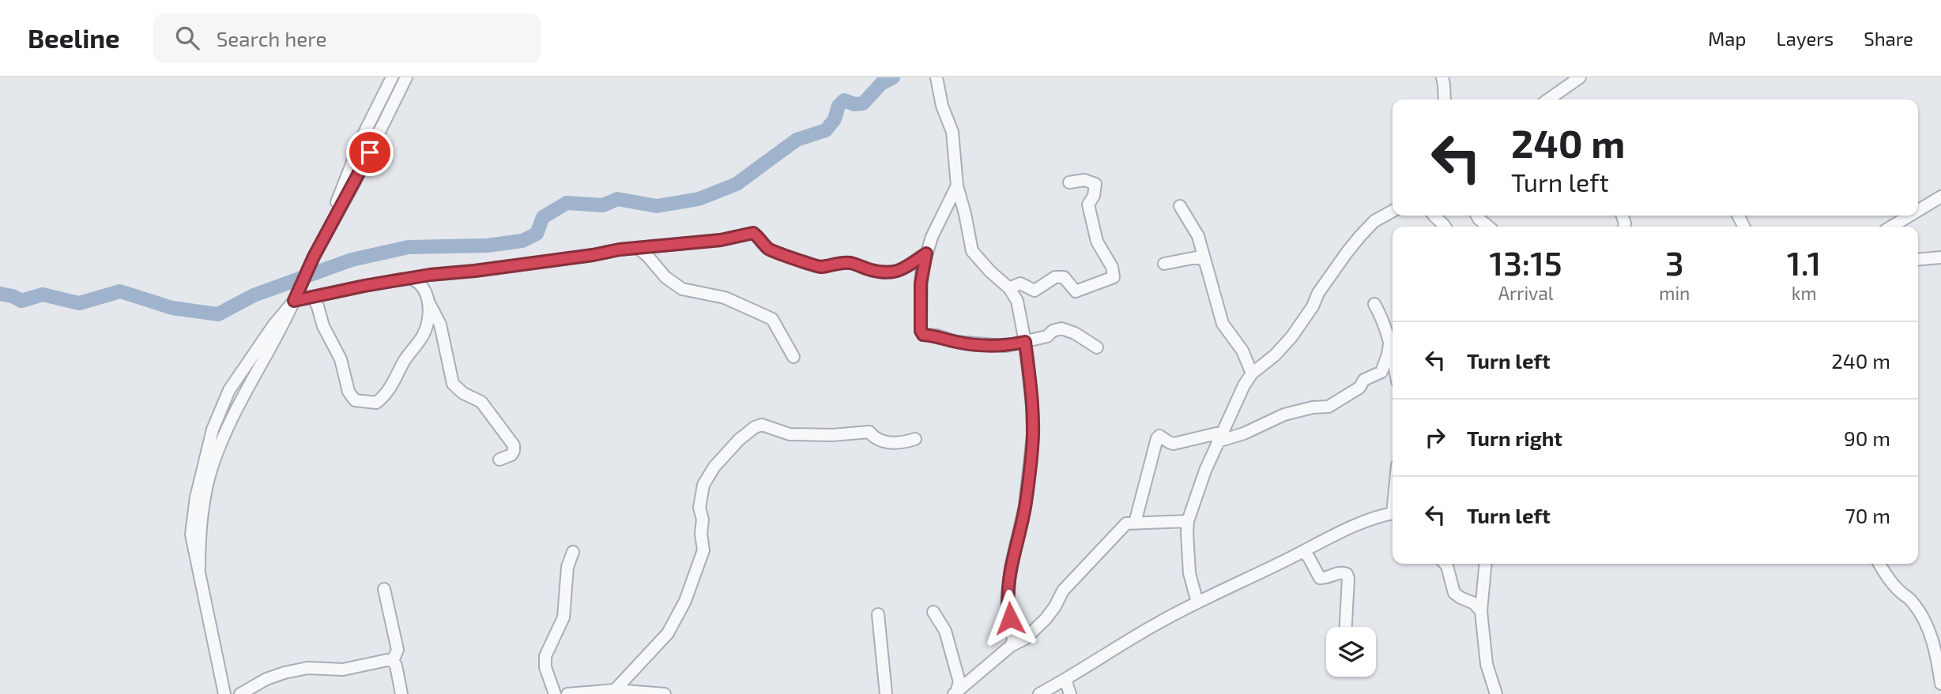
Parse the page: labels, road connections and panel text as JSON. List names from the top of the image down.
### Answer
{
  "page": {
    "header": "Beeline",
    "search": "Search here",
    "nav": ["Map", "Layers", "Share"],
    "turn": ["240 m", "Turn left"],
    "eta": [
      "13:15",
      "Arrival",
      "3",
      "min",
      "1.1",
      "km"
    ],
    "list": [
      {
        "name": "Turn left",
        "value": "240 m"
      },
      {
        "name": "Turn right",
        "value": "90 m"
      },
      {
        "name": "Turn left",
        "value": "70 m"
      }
    ]
  }
}
